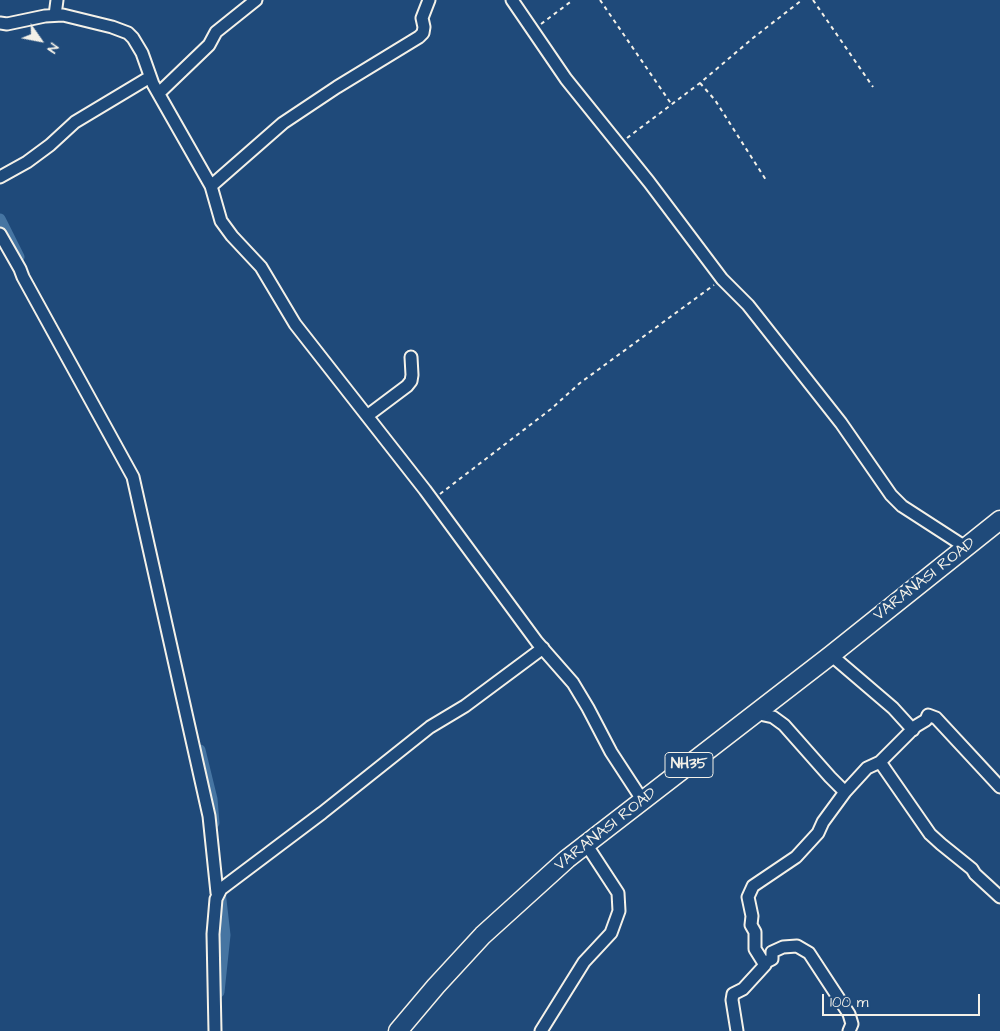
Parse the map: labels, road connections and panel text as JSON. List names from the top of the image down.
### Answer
{
  "streets": {
    "highway": ["VARANASI ROAD", "NH35"]
  },
  "scale_bar": "100 m",
  "north": "bottom right"
}
